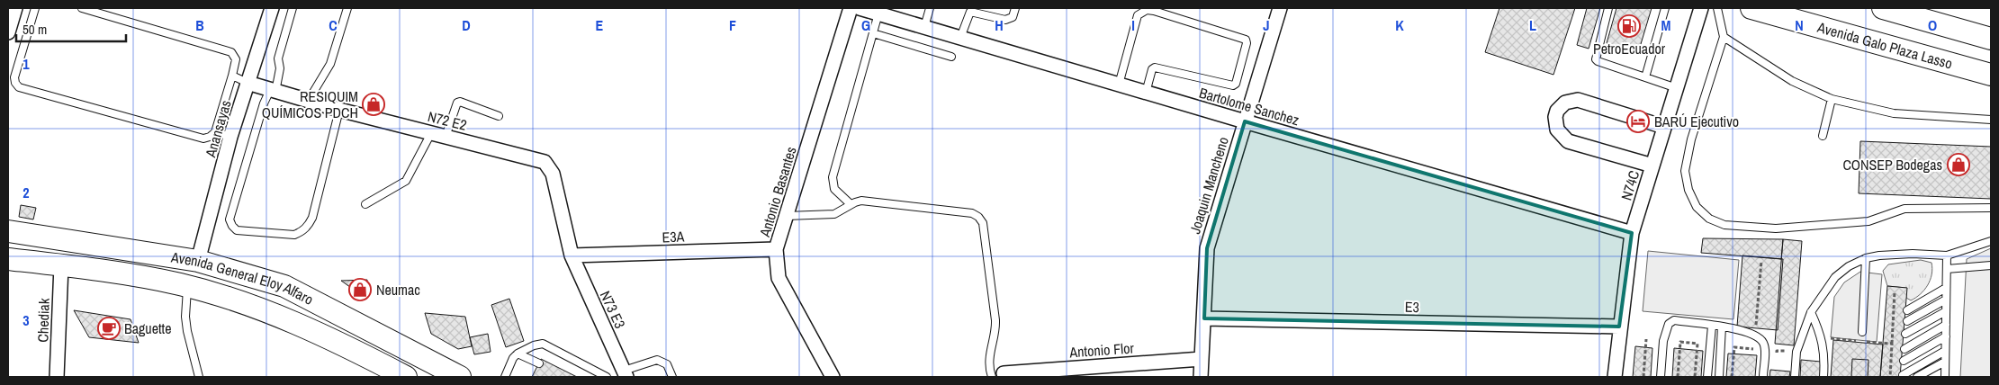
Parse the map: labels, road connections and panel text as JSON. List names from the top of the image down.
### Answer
{
  "streets": {
    "main road": ["Avenida Galo Plaza Lasso", "Avenida General Eloy Alfaro"],
    "street": [
      "Bartolome Sanchez",
      "N72 E2",
      "Anansayas",
      "Joaquin Mancheno",
      "N74C",
      "Antonio Basantes",
      "E3A",
      "E3",
      "N73 E3",
      "Chediak",
      "Antonio Flor"
    ]
  },
  "crossings": [
    ["Bartolome Sanchez", "Joaquin Mancheno"],
    ["Bartolome Sanchez", "N74C"],
    ["N72 E2", "Anansayas"],
    ["N72 E2", "E3A"],
    ["N72 E2", "N73 E3"],
    ["Anansayas", "Avenida General Eloy Alfaro"],
    ["Joaquin Mancheno", "E3"],
    ["Joaquin Mancheno", "Antonio Flor"],
    ["N74C", "E3"],
    ["Antonio Basantes", "E3A"],
    ["E3A", "N73 E3"],
    ["Avenida General Eloy Alfaro", "Chediak"]
  ],
  "places": {
    "fuel station": ["PetroEcuador"],
    "shop": ["RESIQUIM QUÍMICOS PDCH", "CONSEP Bodegas", "Neumac"],
    "hotel": ["BARÚ Ejecutivo"],
    "cafe": ["Baguette"]
  },
  "scale_bar": "50 m",
  "grid": {
    "columns": [
      "B",
      "C",
      "D",
      "E",
      "F",
      "G",
      "H",
      "I",
      "J",
      "K",
      "L",
      "M",
      "N",
      "O"
    ],
    "rows": ["1", "2", "3"]
  }
}
